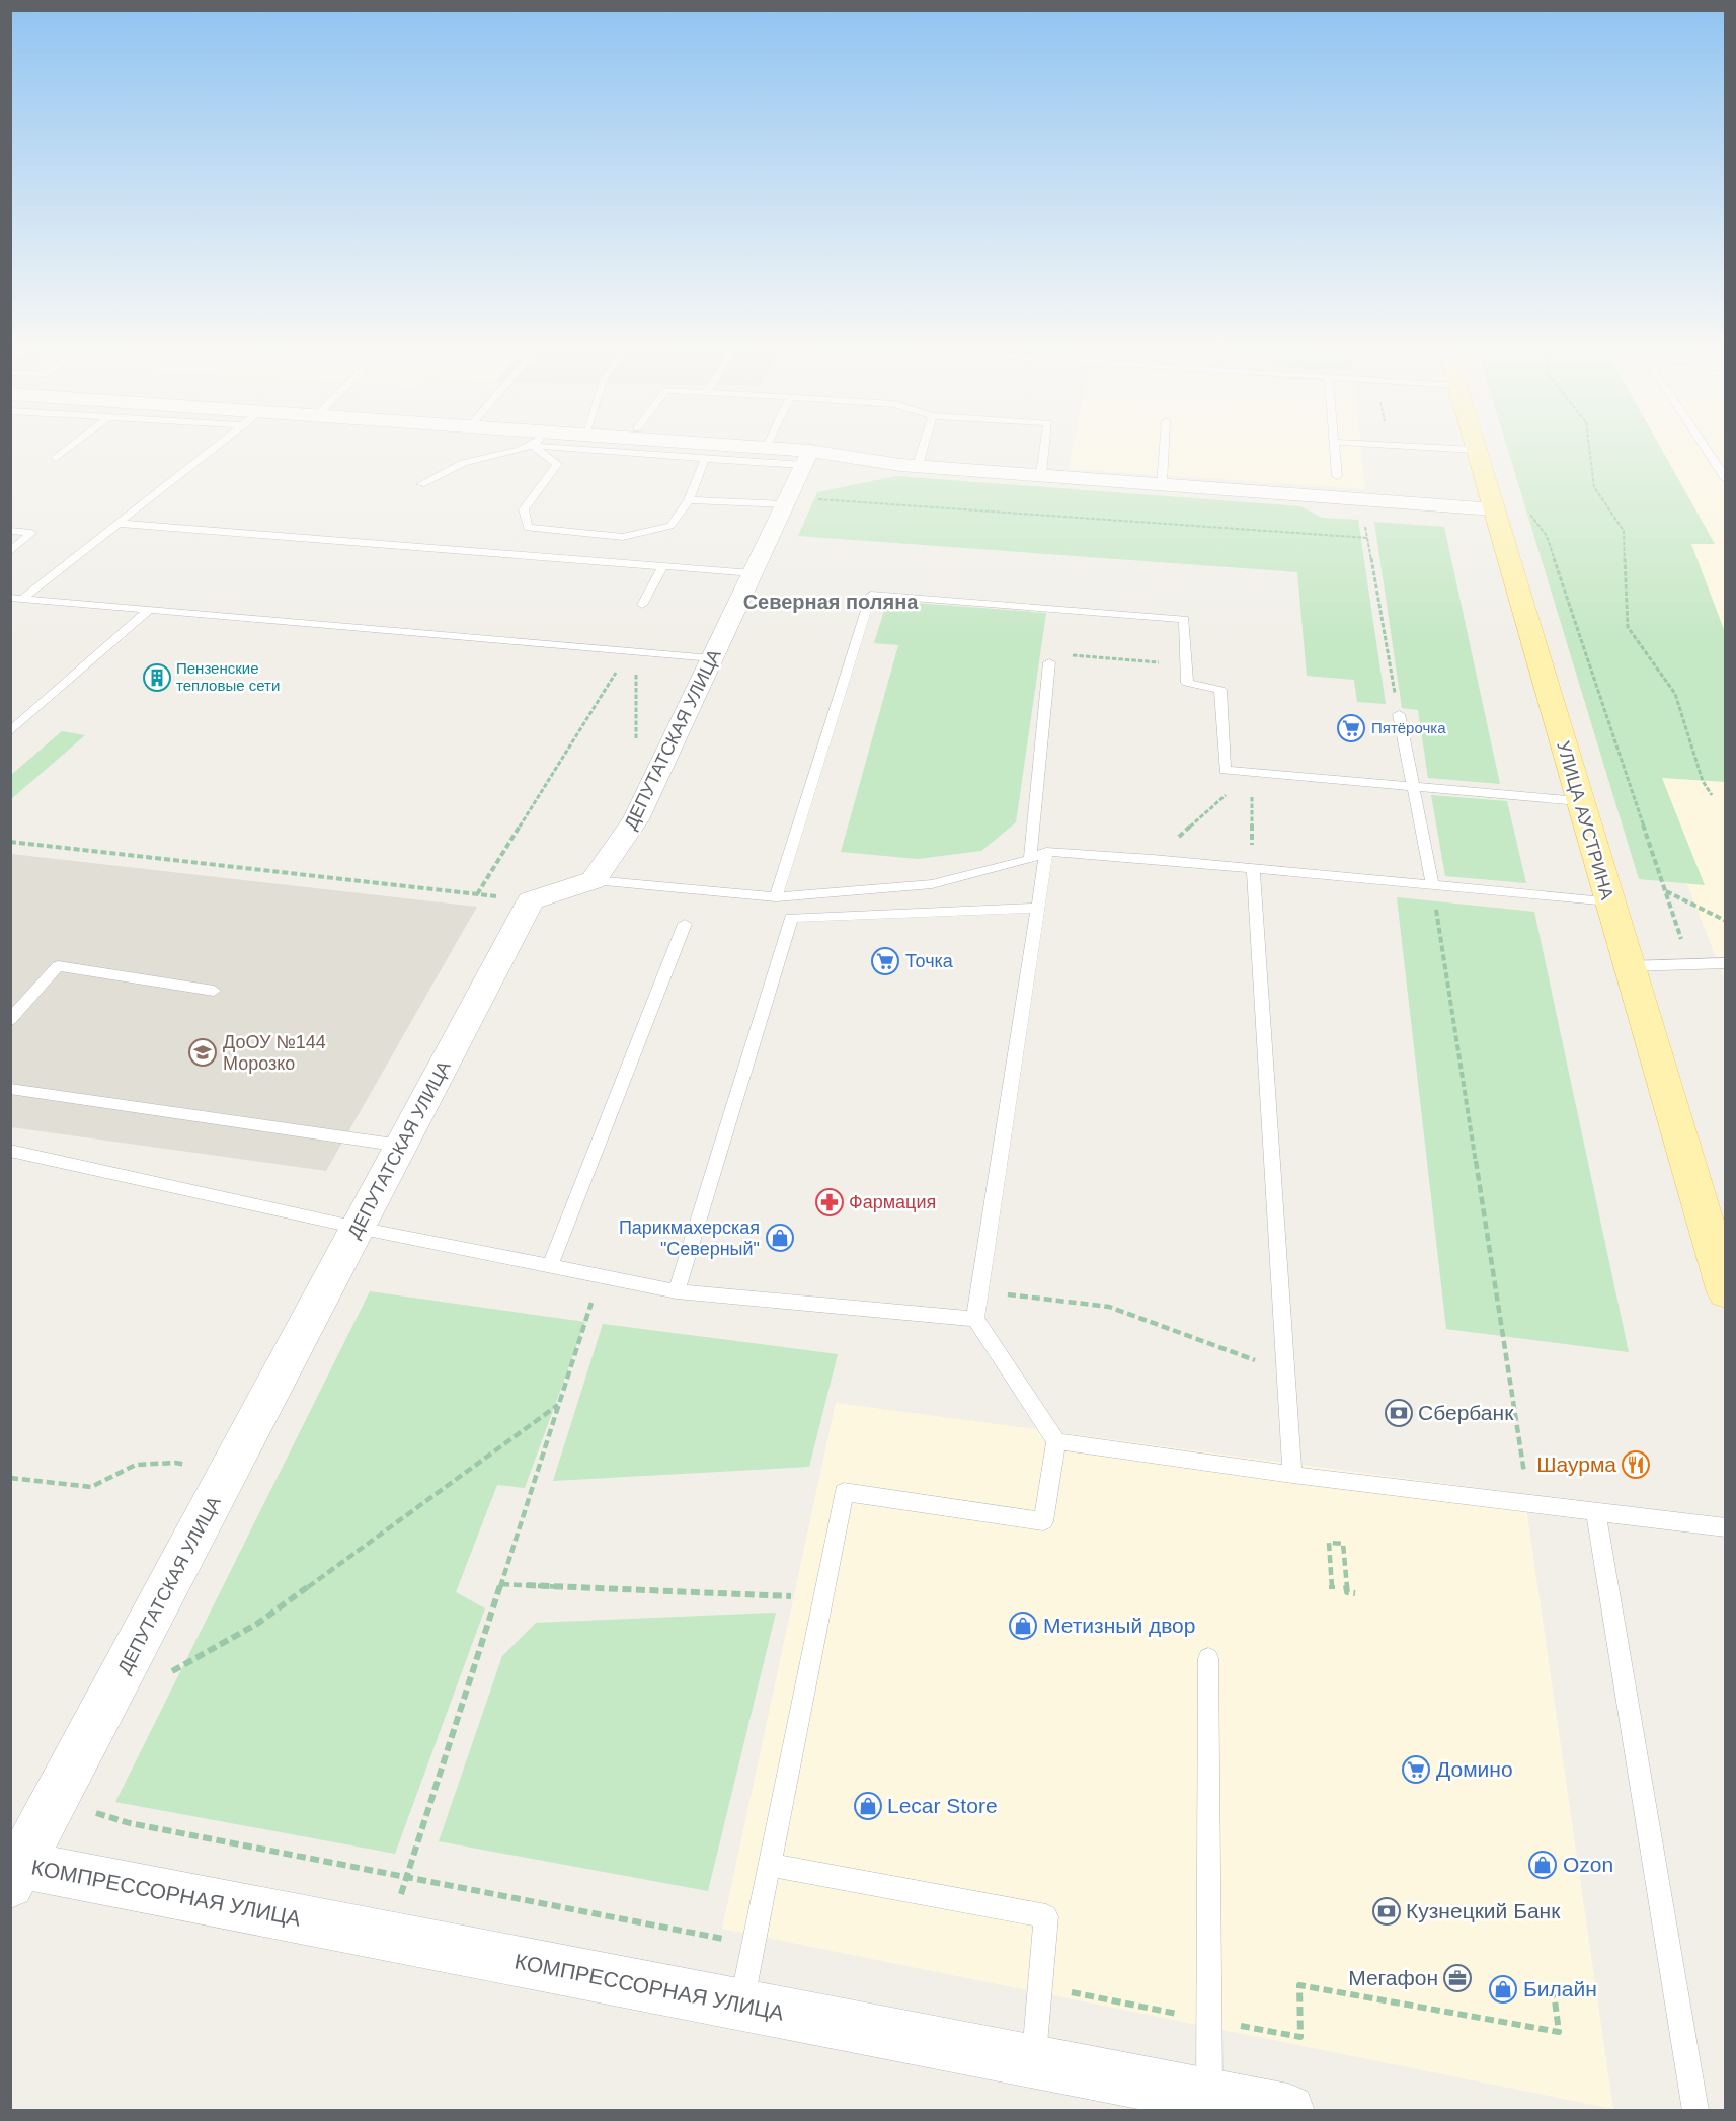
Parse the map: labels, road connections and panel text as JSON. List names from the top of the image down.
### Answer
{
  "streets": {
    "main road": ["УЛИЦА АУСТРИНА"],
    "street": ["ДЕПУТАТСКАЯ УЛИЦА", "КОМПРЕССОРНАЯ УЛИЦА"]
  },
  "crossings": [
    ["ДЕПУТАТСКАЯ УЛИЦА", "КОМПРЕССОРНАЯ УЛИЦА"]
  ],
  "districts": ["Северная поляна"],
  "places": {
    "building": ["Пензенские тепловые сети"],
    "supermarket": ["Пятёрочка", "Точка", "Домино"],
    "school or university": ["ДоОУ №144 Морозко"],
    "pharmacy": ["Фармация"],
    "shop": [
      "Парикмахерская \"Северный\"",
      "Метизный двор",
      "Lecar Store",
      "Ozon",
      "Билайн"
    ],
    "bank": ["Сбербанк", "Кузнецкий Банк"],
    "restaurant": ["Шаурма"],
    "office": ["Мегафон"]
  }
}
